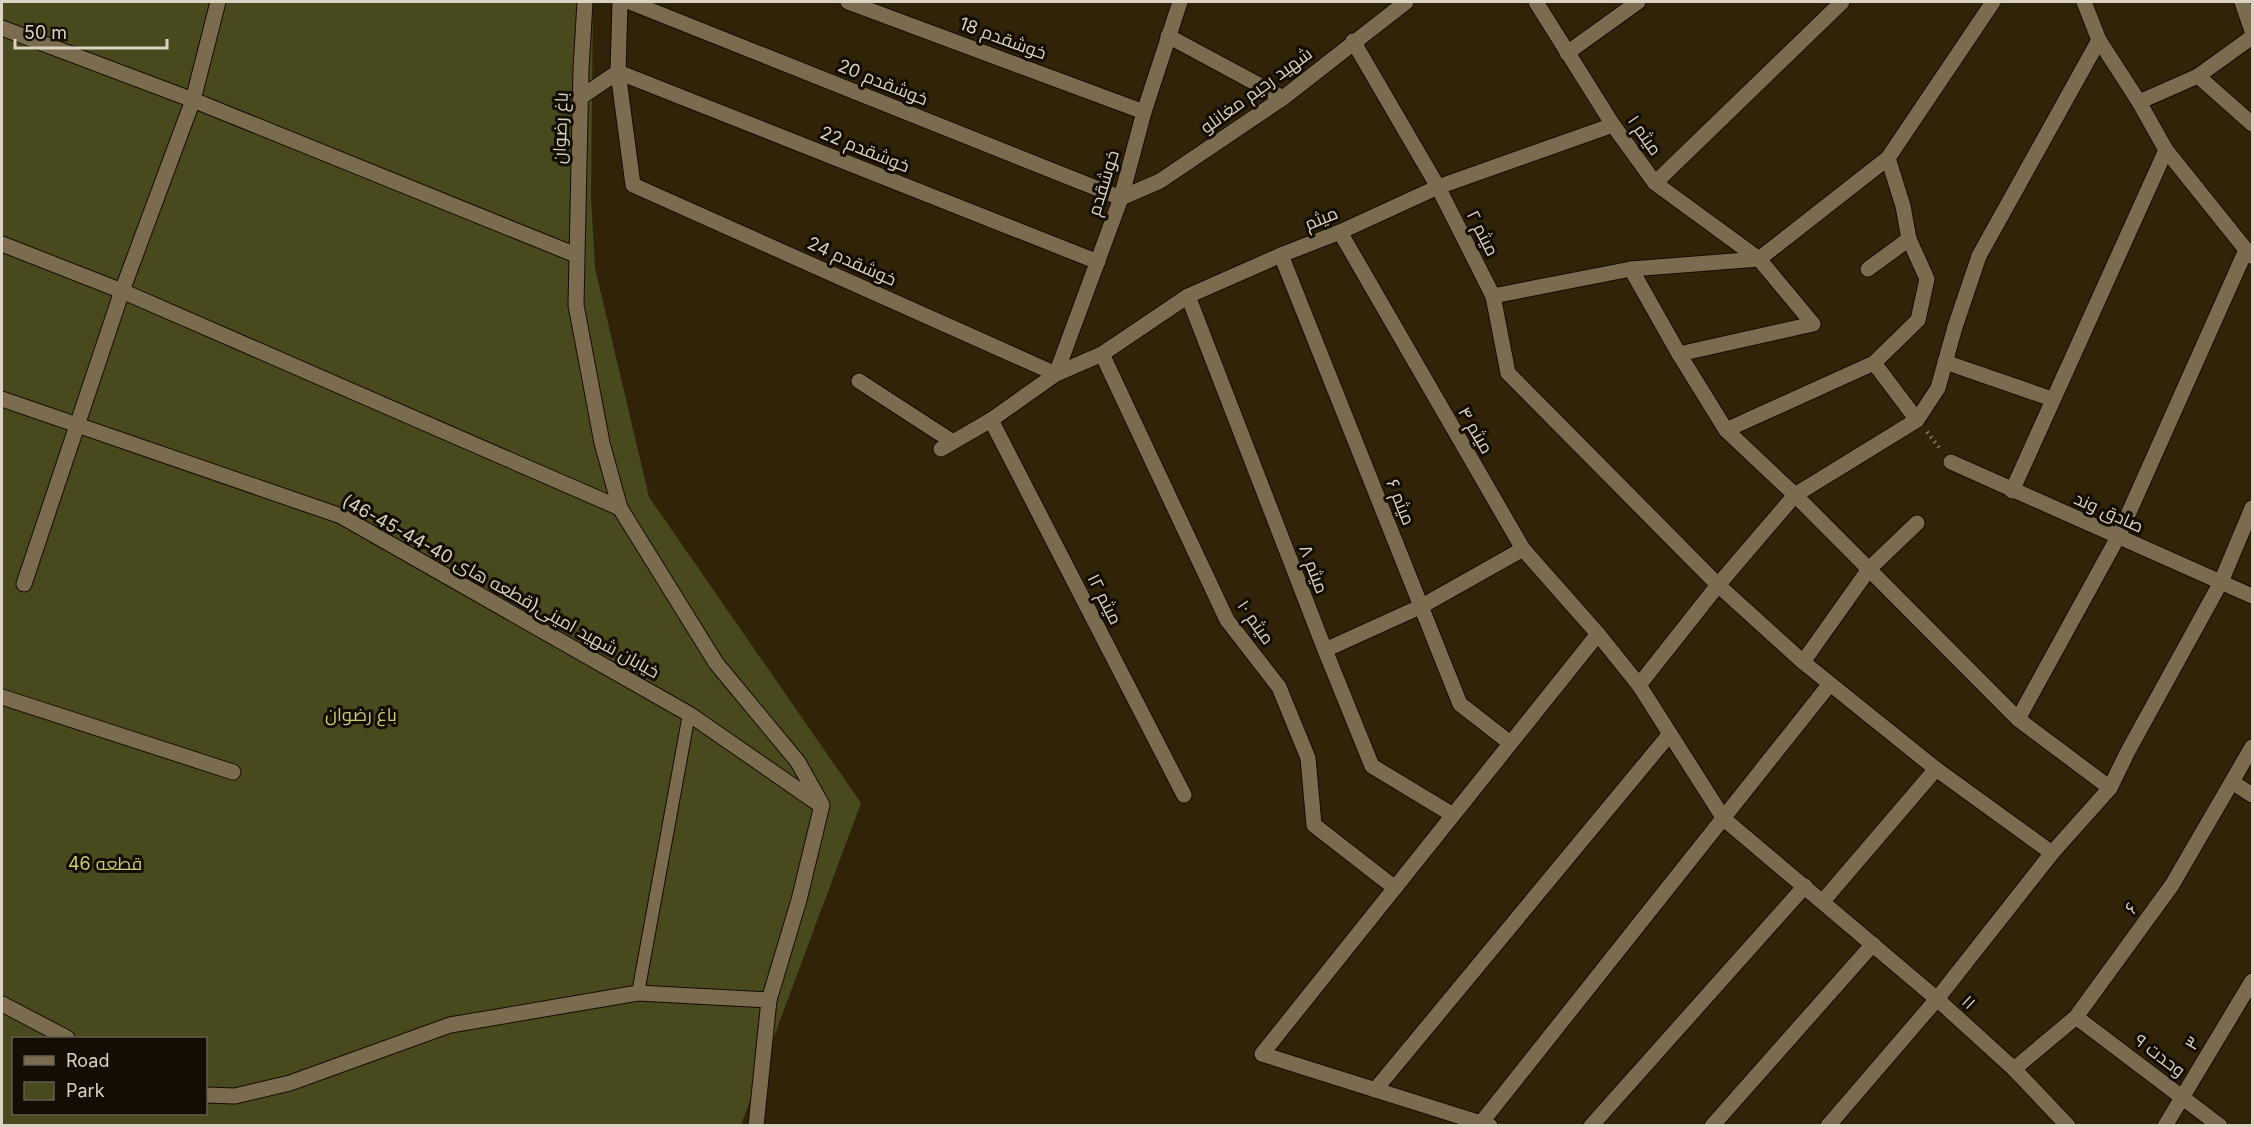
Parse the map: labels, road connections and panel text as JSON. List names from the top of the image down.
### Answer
{
  "streets": {
    "street": [
      "خوشقدم 18",
      "خوشقدم 20",
      "شهید رحیم مغانلو",
      "باغ رضوان",
      "۱ میثم",
      "خوشقدم 22",
      "خوشقدم",
      "میثم",
      "۲ میثم",
      "خوشقدم 24",
      "۴ میثم",
      "۶ میثم",
      "صادق وند",
      "۸ میثم",
      "خیابان شهید امینی(قطعه های 40-44-45-46)",
      "۱۲ میثم",
      "۱۰ میثم",
      "۶",
      "۱۱",
      "۳",
      "۹ وحدت"
    ]
  },
  "crossings": [
    ["خوشقدم 18", "خوشقدم"],
    ["خوشقدم 20", "شهید رحیم مغانلو"],
    ["خوشقدم 20", "خوشقدم"],
    ["شهید رحیم مغانلو", "خوشقدم"],
    ["شهید رحیم مغانلو", "۲ میثم"],
    ["باغ رضوان", "خیابان شهید امینی(قطعه های 40-44-45-46)"],
    ["۱ میثم", "میثم"],
    ["خوشقدم 22", "خوشقدم"],
    ["خوشقدم 22", "خوشقدم 24"],
    ["خوشقدم", "میثم"],
    ["خوشقدم", "خوشقدم 24"],
    ["میثم", "۲ میثم"],
    ["میثم", "خوشقدم 24"],
    ["میثم", "۴ میثم"],
    ["میثم", "۶ میثم"],
    ["میثم", "۸ میثم"],
    ["میثم", "۱۲ میثم"],
    ["میثم", "۱۰ میثم"],
    ["۴ میثم", "۱۱"],
    ["۶", "۱۱"],
    ["۶", "۹ وحدت"],
    ["۳", "۹ وحدت"]
  ],
  "parks": ["باغ رضوان", "قطعه 46"],
  "legend": ["Road", "Park"],
  "scale_bar": "50 m"
}
